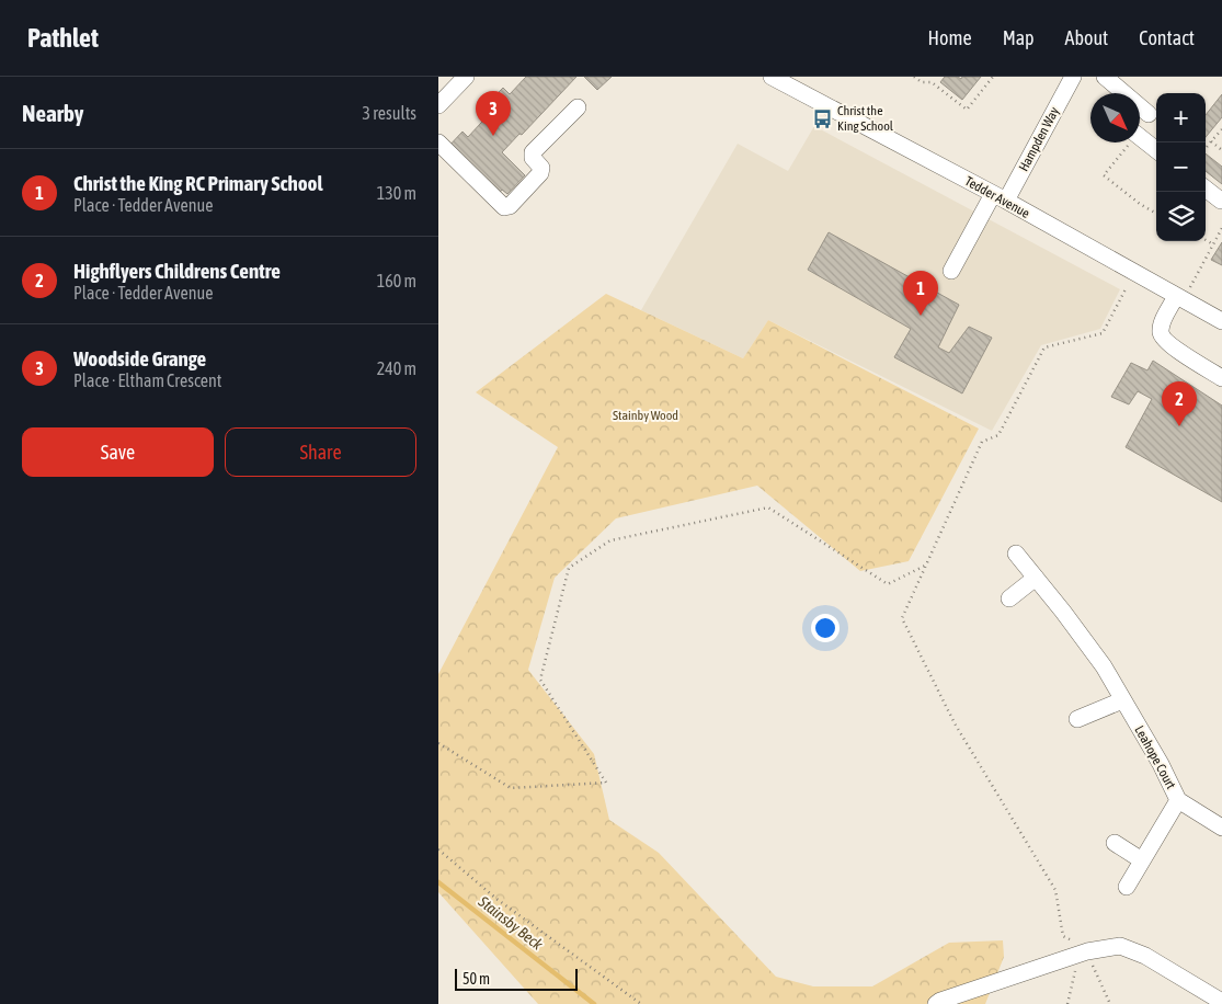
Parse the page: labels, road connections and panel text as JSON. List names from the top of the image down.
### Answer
{
  "streets": {
    "street": ["Hampden Way", "Tedder Avenue", "Leahope Court"]
  },
  "crossings": [
    ["Hampden Way", "Tedder Avenue"]
  ],
  "water": ["Stainsby Beck"],
  "parks": ["Stainby Wood"],
  "places": {
    "bus stop": ["Christ the King School"]
  },
  "scale_bar": "50 m",
  "north": "bottom right",
  "page": {
    "header": "Pathlet",
    "nav": [
      "Home",
      "Map",
      "About",
      "Contact"
    ],
    "heading": ["Nearby", "3 results"],
    "pins": ["3", "1", "2"],
    "map_buttons": ["+", "−"],
    "list": [
      {
        "mark": "1",
        "name": "Christ the King RC Primary School",
        "note": "Place · Tedder Avenue",
        "value": "130 m"
      },
      {
        "mark": "2",
        "name": "Highflyers Childrens Centre",
        "note": "Place · Tedder Avenue",
        "value": "160 m"
      },
      {
        "mark": "3",
        "name": "Woodside Grange",
        "note": "Place · Eltham Crescent",
        "value": "240 m"
      }
    ],
    "buttons": ["Save", "Share"],
    "scale": "50 m"
  }
}
